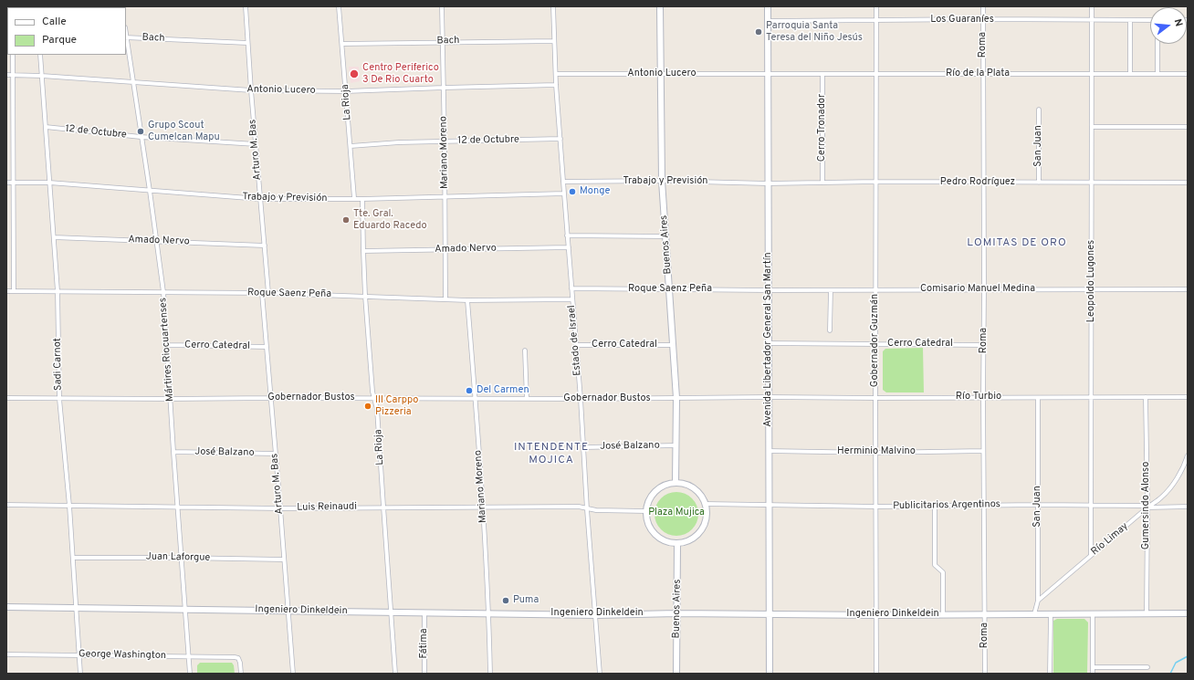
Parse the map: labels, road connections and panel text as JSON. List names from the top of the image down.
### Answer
{
  "streets": {
    "main road": ["Buenos Aires", "Avenida Libertador General San Martín", "Ingeniero Dinkeldein"],
    "street": [
      "Los Guaraníes",
      "Bach",
      "Roma",
      "Antonio Lucero",
      "Río de la Plata",
      "La Rioja",
      "Cerro Tronador",
      "12 de Octubre",
      "San Juan",
      "Arturo M. Bas",
      "Mariano Moreno",
      "Trabajo y Previsión",
      "Pedro Rodríguez",
      "Amado Nervo",
      "Leopoldo Lugones",
      "Roque Saenz Peña",
      "Comisario Manuel Medina",
      "Estado de Israel",
      "Gobernador Guzmán",
      "Cerro Catedral",
      "Mártires Riocuartenses",
      "Sadi Carnot",
      "Río Turbio",
      "Gobernador Bustos",
      "José Balzano",
      "Herminio Malvino",
      "Publicitarios Argentinos",
      "Gumersindo Alonso",
      "Luis Reinaudi",
      "Río Limay",
      "Juan Laforgue",
      "Fátima",
      "George Washington"
    ]
  },
  "crossings": [
    ["Los Guaraníes", "Roma"],
    ["Los Guaraníes", "Leopoldo Lugones"],
    ["Los Guaraníes", "Avenida Libertador General San Martín"],
    ["Los Guaraníes", "Gobernador Guzmán"],
    ["Bach", "La Rioja"],
    ["Bach", "Arturo M. Bas"],
    ["Bach", "Mariano Moreno"],
    ["Bach", "Estado de Israel"],
    ["Bach", "Mártires Riocuartenses"],
    ["Roma", "Río de la Plata"],
    ["Roma", "Pedro Rodríguez"],
    ["Roma", "Comisario Manuel Medina"],
    ["Roma", "Cerro Catedral"],
    ["Roma", "Río Turbio"],
    ["Roma", "Herminio Malvino"],
    ["Roma", "Publicitarios Argentinos"],
    ["Roma", "Ingeniero Dinkeldein"],
    ["Antonio Lucero", "Río de la Plata"],
    ["Antonio Lucero", "La Rioja"],
    ["Antonio Lucero", "Arturo M. Bas"],
    ["Antonio Lucero", "Mariano Moreno"],
    ["Antonio Lucero", "Buenos Aires"],
    ["Antonio Lucero", "Avenida Libertador General San Martín"],
    ["Antonio Lucero", "Estado de Israel"],
    ["Antonio Lucero", "Mártires Riocuartenses"],
    ["Antonio Lucero", "Sadi Carnot"],
    ["Río de la Plata", "Cerro Tronador"],
    ["Río de la Plata", "Leopoldo Lugones"],
    ["Río de la Plata", "Avenida Libertador General San Martín"],
    ["Río de la Plata", "Gobernador Guzmán"],
    ["La Rioja", "12 de Octubre"],
    ["La Rioja", "Trabajo y Previsión"],
    ["La Rioja", "Amado Nervo"],
    ["La Rioja", "Roque Saenz Peña"],
    ["La Rioja", "Gobernador Bustos"],
    ["La Rioja", "Luis Reinaudi"],
    ["La Rioja", "Ingeniero Dinkeldein"],
    ["Cerro Tronador", "Pedro Rodríguez"],
    ["12 de Octubre", "Arturo M. Bas"],
    ["12 de Octubre", "Mariano Moreno"],
    ["12 de Octubre", "Estado de Israel"],
    ["12 de Octubre", "Mártires Riocuartenses"],
    ["12 de Octubre", "Sadi Carnot"],
    ["San Juan", "Pedro Rodríguez"],
    ["San Juan", "Río Turbio"],
    ["San Juan", "Publicitarios Argentinos"],
    ["San Juan", "Río Limay"],
    ["San Juan", "Ingeniero Dinkeldein"],
    ["Arturo M. Bas", "Trabajo y Previsión"],
    ["Arturo M. Bas", "Amado Nervo"],
    ["Arturo M. Bas", "Roque Saenz Peña"],
    ["Arturo M. Bas", "Cerro Catedral"],
    ["Arturo M. Bas", "Gobernador Bustos"],
    ["Arturo M. Bas", "José Balzano"],
    ["Arturo M. Bas", "Luis Reinaudi"],
    ["Arturo M. Bas", "Juan Laforgue"],
    ["Arturo M. Bas", "Ingeniero Dinkeldein"],
    ["Mariano Moreno", "Trabajo y Previsión"],
    ["Mariano Moreno", "Amado Nervo"],
    ["Mariano Moreno", "Roque Saenz Peña"],
    ["Mariano Moreno", "Gobernador Bustos"],
    ["Mariano Moreno", "Luis Reinaudi"],
    ["Mariano Moreno", "Ingeniero Dinkeldein"],
    ["Trabajo y Previsión", "Pedro Rodríguez"],
    ["Trabajo y Previsión", "Buenos Aires"],
    ["Trabajo y Previsión", "Avenida Libertador General San Martín"],
    ["Trabajo y Previsión", "Estado de Israel"],
    ["Trabajo y Previsión", "Mártires Riocuartenses"],
    ["Trabajo y Previsión", "Sadi Carnot"],
    ["Pedro Rodríguez", "Leopoldo Lugones"],
    ["Pedro Rodríguez", "Avenida Libertador General San Martín"],
    ["Pedro Rodríguez", "Gobernador Guzmán"],
    ["Amado Nervo", "Estado de Israel"],
    ["Amado Nervo", "Mártires Riocuartenses"],
    ["Amado Nervo", "Sadi Carnot"],
    ["Buenos Aires", "Roque Saenz Peña"],
    ["Buenos Aires", "Cerro Catedral"],
    ["Buenos Aires", "Gobernador Bustos"],
    ["Buenos Aires", "José Balzano"],
    ["Buenos Aires", "Publicitarios Argentinos"],
    ["Buenos Aires", "Luis Reinaudi"],
    ["Buenos Aires", "Ingeniero Dinkeldein"],
    ["Leopoldo Lugones", "Comisario Manuel Medina"],
    ["Leopoldo Lugones", "Río Turbio"],
    ["Leopoldo Lugones", "Publicitarios Argentinos"],
    ["Leopoldo Lugones", "Río Limay"],
    ["Roque Saenz Peña", "Comisario Manuel Medina"],
    ["Roque Saenz Peña", "Avenida Libertador General San Martín"],
    ["Roque Saenz Peña", "Estado de Israel"],
    ["Roque Saenz Peña", "Mártires Riocuartenses"],
    ["Roque Saenz Peña", "Sadi Carnot"],
    ["Comisario Manuel Medina", "Avenida Libertador General San Martín"],
    ["Comisario Manuel Medina", "Gobernador Guzmán"],
    ["Avenida Libertador General San Martín", "Cerro Catedral"],
    ["Avenida Libertador General San Martín", "Río Turbio"],
    ["Avenida Libertador General San Martín", "Gobernador Bustos"],
    ["Avenida Libertador General San Martín", "Herminio Malvino"],
    ["Avenida Libertador General San Martín", "Publicitarios Argentinos"],
    ["Avenida Libertador General San Martín", "Ingeniero Dinkeldein"],
    ["Estado de Israel", "Cerro Catedral"],
    ["Estado de Israel", "Gobernador Bustos"],
    ["Estado de Israel", "José Balzano"],
    ["Estado de Israel", "Luis Reinaudi"],
    ["Estado de Israel", "Ingeniero Dinkeldein"],
    ["Gobernador Guzmán", "Cerro Catedral"],
    ["Gobernador Guzmán", "Río Turbio"],
    ["Gobernador Guzmán", "Herminio Malvino"],
    ["Gobernador Guzmán", "Publicitarios Argentinos"],
    ["Gobernador Guzmán", "Ingeniero Dinkeldein"],
    ["Cerro Catedral", "Mártires Riocuartenses"],
    ["Mártires Riocuartenses", "Gobernador Bustos"],
    ["Mártires Riocuartenses", "José Balzano"],
    ["Mártires Riocuartenses", "Luis Reinaudi"],
    ["Mártires Riocuartenses", "Juan Laforgue"],
    ["Mártires Riocuartenses", "Ingeniero Dinkeldein"],
    ["Mártires Riocuartenses", "George Washington"],
    ["Sadi Carnot", "Gobernador Bustos"],
    ["Sadi Carnot", "Luis Reinaudi"],
    ["Sadi Carnot", "Juan Laforgue"],
    ["Sadi Carnot", "Ingeniero Dinkeldein"],
    ["Sadi Carnot", "George Washington"],
    ["Río Turbio", "Gobernador Bustos"],
    ["Río Turbio", "Gumersindo Alonso"],
    ["Publicitarios Argentinos", "Gumersindo Alonso"],
    ["Publicitarios Argentinos", "Luis Reinaudi"],
    ["Publicitarios Argentinos", "Río Limay"],
    ["Gumersindo Alonso", "Río Limay"],
    ["Gumersindo Alonso", "Ingeniero Dinkeldein"],
    ["Ingeniero Dinkeldein", "Fátima"]
  ],
  "districts": ["LOMITAS DE ORO", "INTENDENTE MOJICA"],
  "parks": ["Plaza Mujica"],
  "places": [
    "Parroquia Santa Teresa del Niño Jesús",
    "Centro Periferico 3 De Rio Cuarto",
    "Grupo Scout Cumelcan Mapu",
    "Monge",
    "Tte. Gral. Eduardo Racedo",
    "Del Carmen",
    "Ill Carppo Pizzeria",
    "Puma"
  ],
  "legend": ["Calle", "Parque"],
  "north": "right"
}
